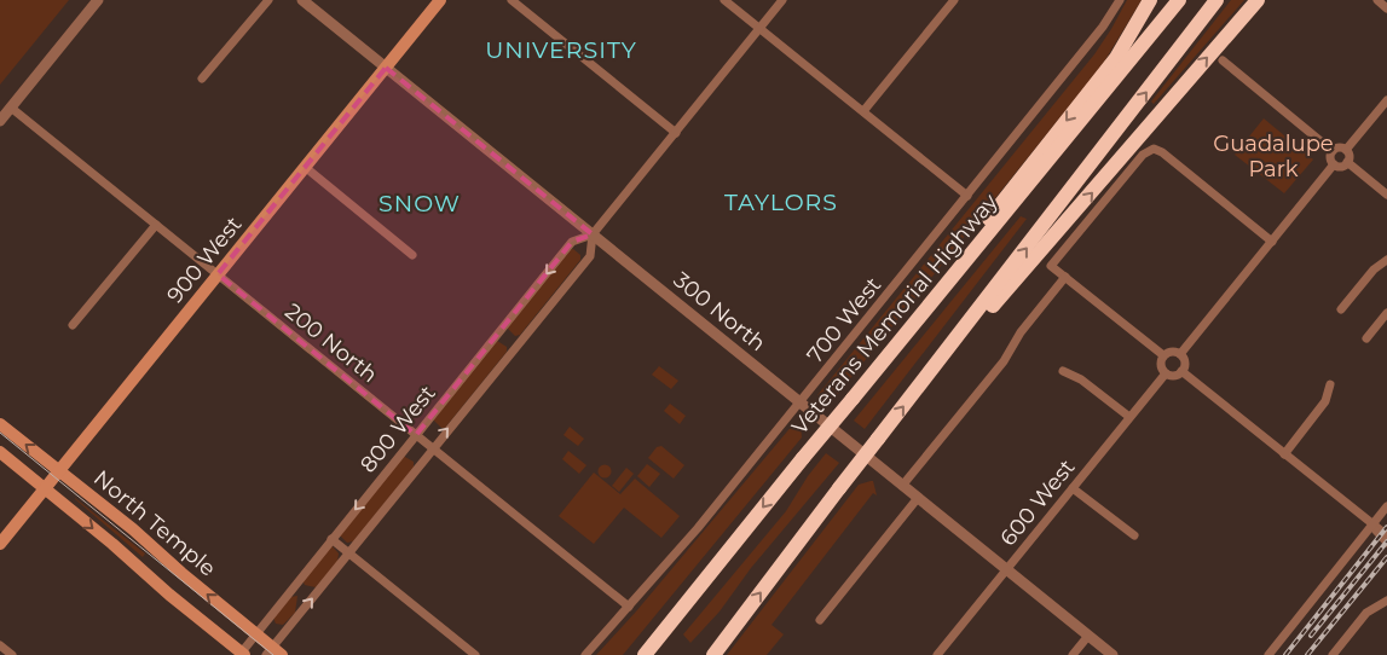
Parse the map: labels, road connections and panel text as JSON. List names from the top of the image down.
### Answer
{
  "streets": {
    "highway": ["Veterans Memorial Highway"],
    "main road": ["900 West", "North Temple"],
    "street": [
      "300 North",
      "700 West",
      "200 North",
      "800 West",
      "600 West"
    ]
  },
  "crossings": [
    ["900 West", "300 North"],
    ["900 West", "200 North"],
    ["900 West", "North Temple"],
    ["300 North", "700 West"],
    ["300 North", "800 West"],
    ["300 North", "600 West"],
    ["700 West", "200 North"],
    ["200 North", "800 West"],
    ["800 West", "North Temple"]
  ],
  "districts": ["UNIVERSITY", "TAYLORS", "SNOW"],
  "parks": ["Guadalupe Park"]
}
